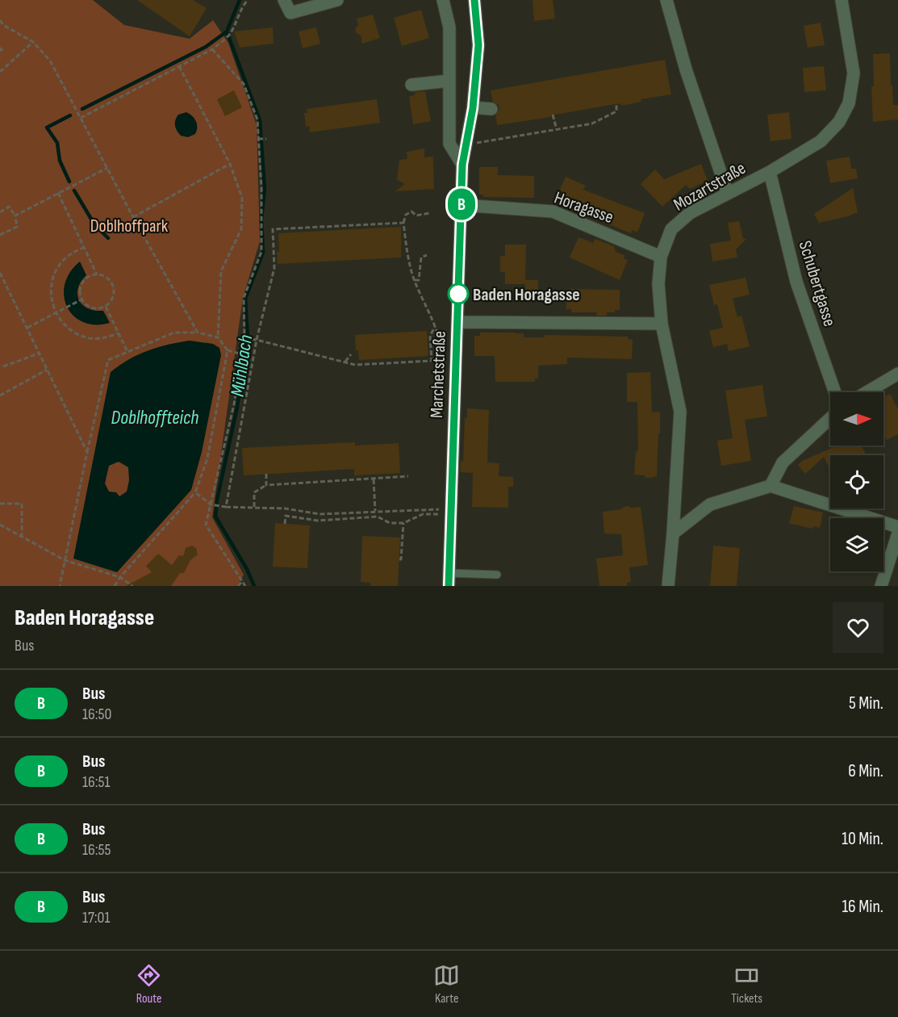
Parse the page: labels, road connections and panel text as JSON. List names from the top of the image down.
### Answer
{
  "streets": {
    "street": [
      "Mozartstraße",
      "Horagasse",
      "Schubertgasse",
      "Marchetstraße"
    ]
  },
  "crossings": [
    ["Mozartstraße", "Horagasse"],
    ["Mozartstraße", "Schubertgasse"],
    ["Horagasse", "Marchetstraße"]
  ],
  "water": ["Mühlbach", "Doblhoffteich"],
  "parks": ["Doblhoffpark"],
  "places": ["Baden Horagasse"],
  "lines": ["bus line B"],
  "north": "right",
  "page": {
    "on_map": "B",
    "heading": ["Baden Horagasse", "Bus"],
    "list": [
      {
        "mark": "B",
        "name": "Bus",
        "note": "16:50",
        "value": "5 Min."
      },
      {
        "mark": "B",
        "name": "Bus",
        "note": "16:51",
        "value": "6 Min."
      },
      {
        "mark": "B",
        "name": "Bus",
        "note": "16:55",
        "value": "10 Min."
      },
      {
        "mark": "B",
        "name": "Bus",
        "note": "17:01",
        "value": "16 Min."
      }
    ],
    "tabs": ["Route", "Karte", "Tickets"]
  }
}
